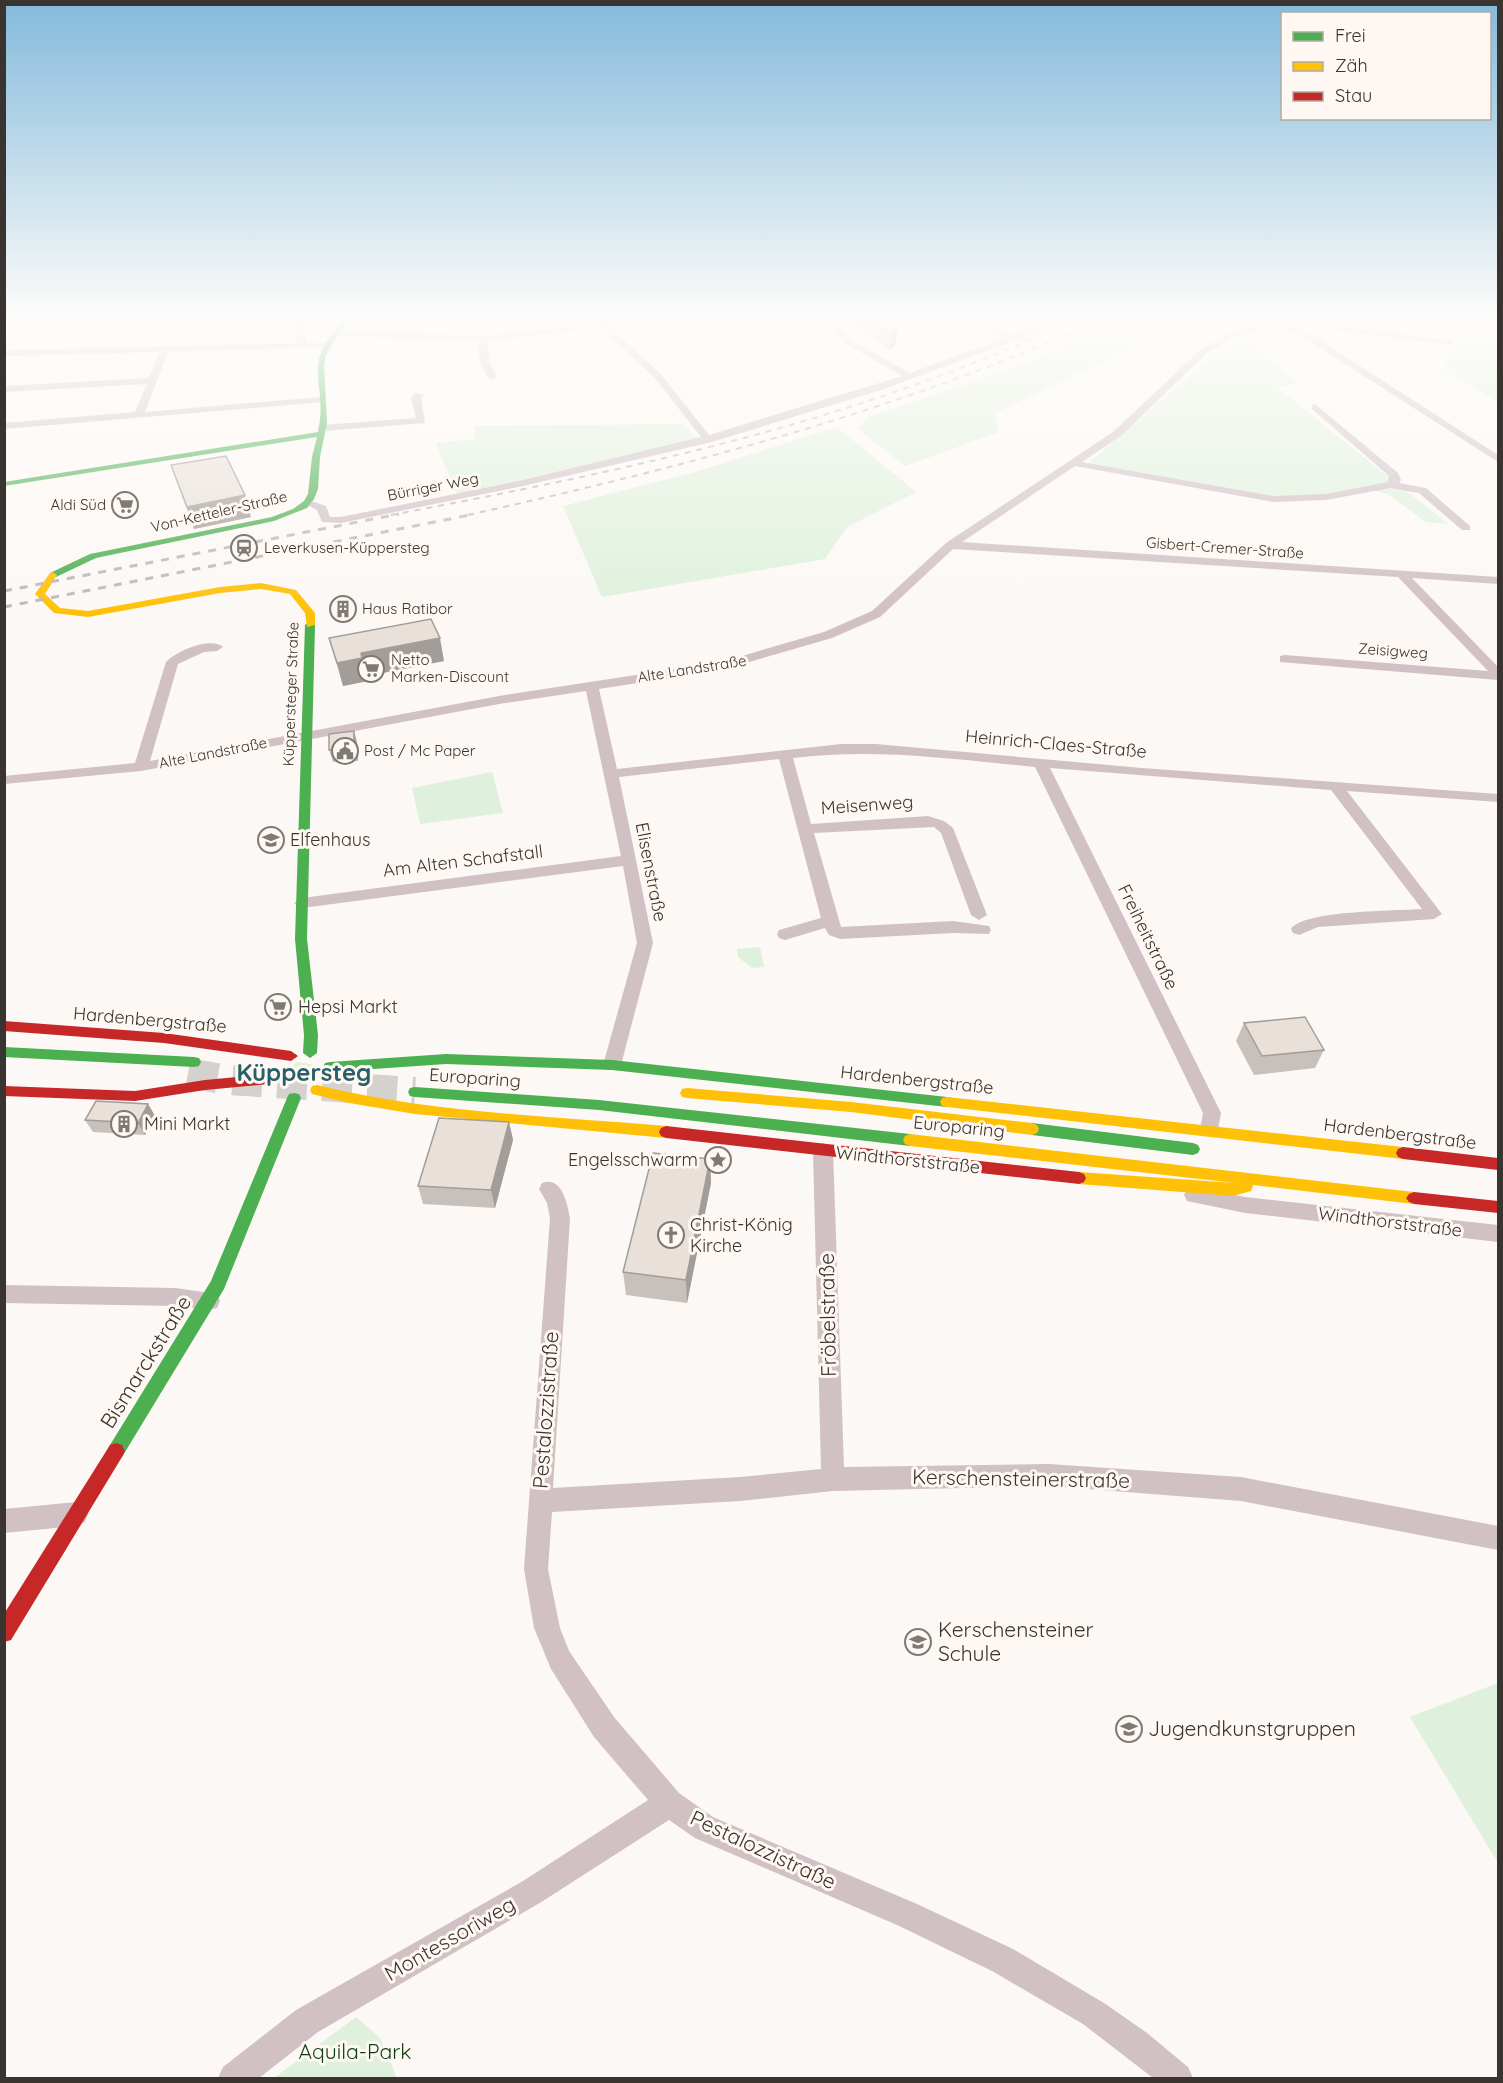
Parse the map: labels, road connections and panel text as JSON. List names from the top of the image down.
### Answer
{
  "streets": {
    "main road": [
      "Von-Ketteler-Straße",
      "Küppersteger Straße",
      "Hardenbergstraße",
      "Europaring",
      "Windthorststraße",
      "Bismarckstraße"
    ],
    "street": [
      "Bürriger Weg",
      "Gisbert-Cremer-Straße",
      "Zeisigweg",
      "Alte Landstraße",
      "Heinrich-Claes-Straße",
      "Meisenweg",
      "Am Alten Schafstall",
      "Elisenstraße",
      "Freiheitstraße",
      "Fröbelstraße",
      "Pestalozzistraße",
      "Kerschensteinerstraße",
      "Montessoriweg"
    ]
  },
  "crossings": [
    ["Bürriger Weg", "Von-Ketteler-Straße"],
    ["Von-Ketteler-Straße", "Küppersteger Straße"],
    ["Gisbert-Cremer-Straße", "Zeisigweg"],
    ["Gisbert-Cremer-Straße", "Alte Landstraße"],
    ["Alte Landstraße", "Küppersteger Straße"],
    ["Alte Landstraße", "Elisenstraße"],
    ["Küppersteger Straße", "Am Alten Schafstall"],
    ["Küppersteger Straße", "Hardenbergstraße"],
    ["Küppersteger Straße", "Windthorststraße"],
    ["Küppersteger Straße", "Bismarckstraße"],
    ["Heinrich-Claes-Straße", "Elisenstraße"],
    ["Heinrich-Claes-Straße", "Freiheitstraße"],
    ["Am Alten Schafstall", "Elisenstraße"],
    ["Elisenstraße", "Hardenbergstraße"],
    ["Freiheitstraße", "Hardenbergstraße"],
    ["Hardenbergstraße", "Windthorststraße"],
    ["Hardenbergstraße", "Bismarckstraße"],
    ["Windthorststraße", "Fröbelstraße"],
    ["Windthorststraße", "Bismarckstraße"],
    ["Fröbelstraße", "Kerschensteinerstraße"],
    ["Pestalozzistraße", "Kerschensteinerstraße"],
    ["Pestalozzistraße", "Montessoriweg"]
  ],
  "districts": ["Küppersteg"],
  "parks": ["Aquila-Park"],
  "places": {
    "supermarket": ["Aldi Süd", "Netto Marken-Discount", "Hepsi Markt"],
    "station": ["Leverkusen-Küppersteg"],
    "building": ["Haus Ratibor", "Mini Markt"],
    "public building": ["Post / Mc Paper"],
    "school or university": ["Elfenhaus", "Kerschensteiner Schule", "Jugendkunstgruppen"],
    "place": ["Engelsschwarm"],
    "church": ["Christ-König Kirche"]
  },
  "legend": ["Frei", "Zäh", "Stau"]
}
